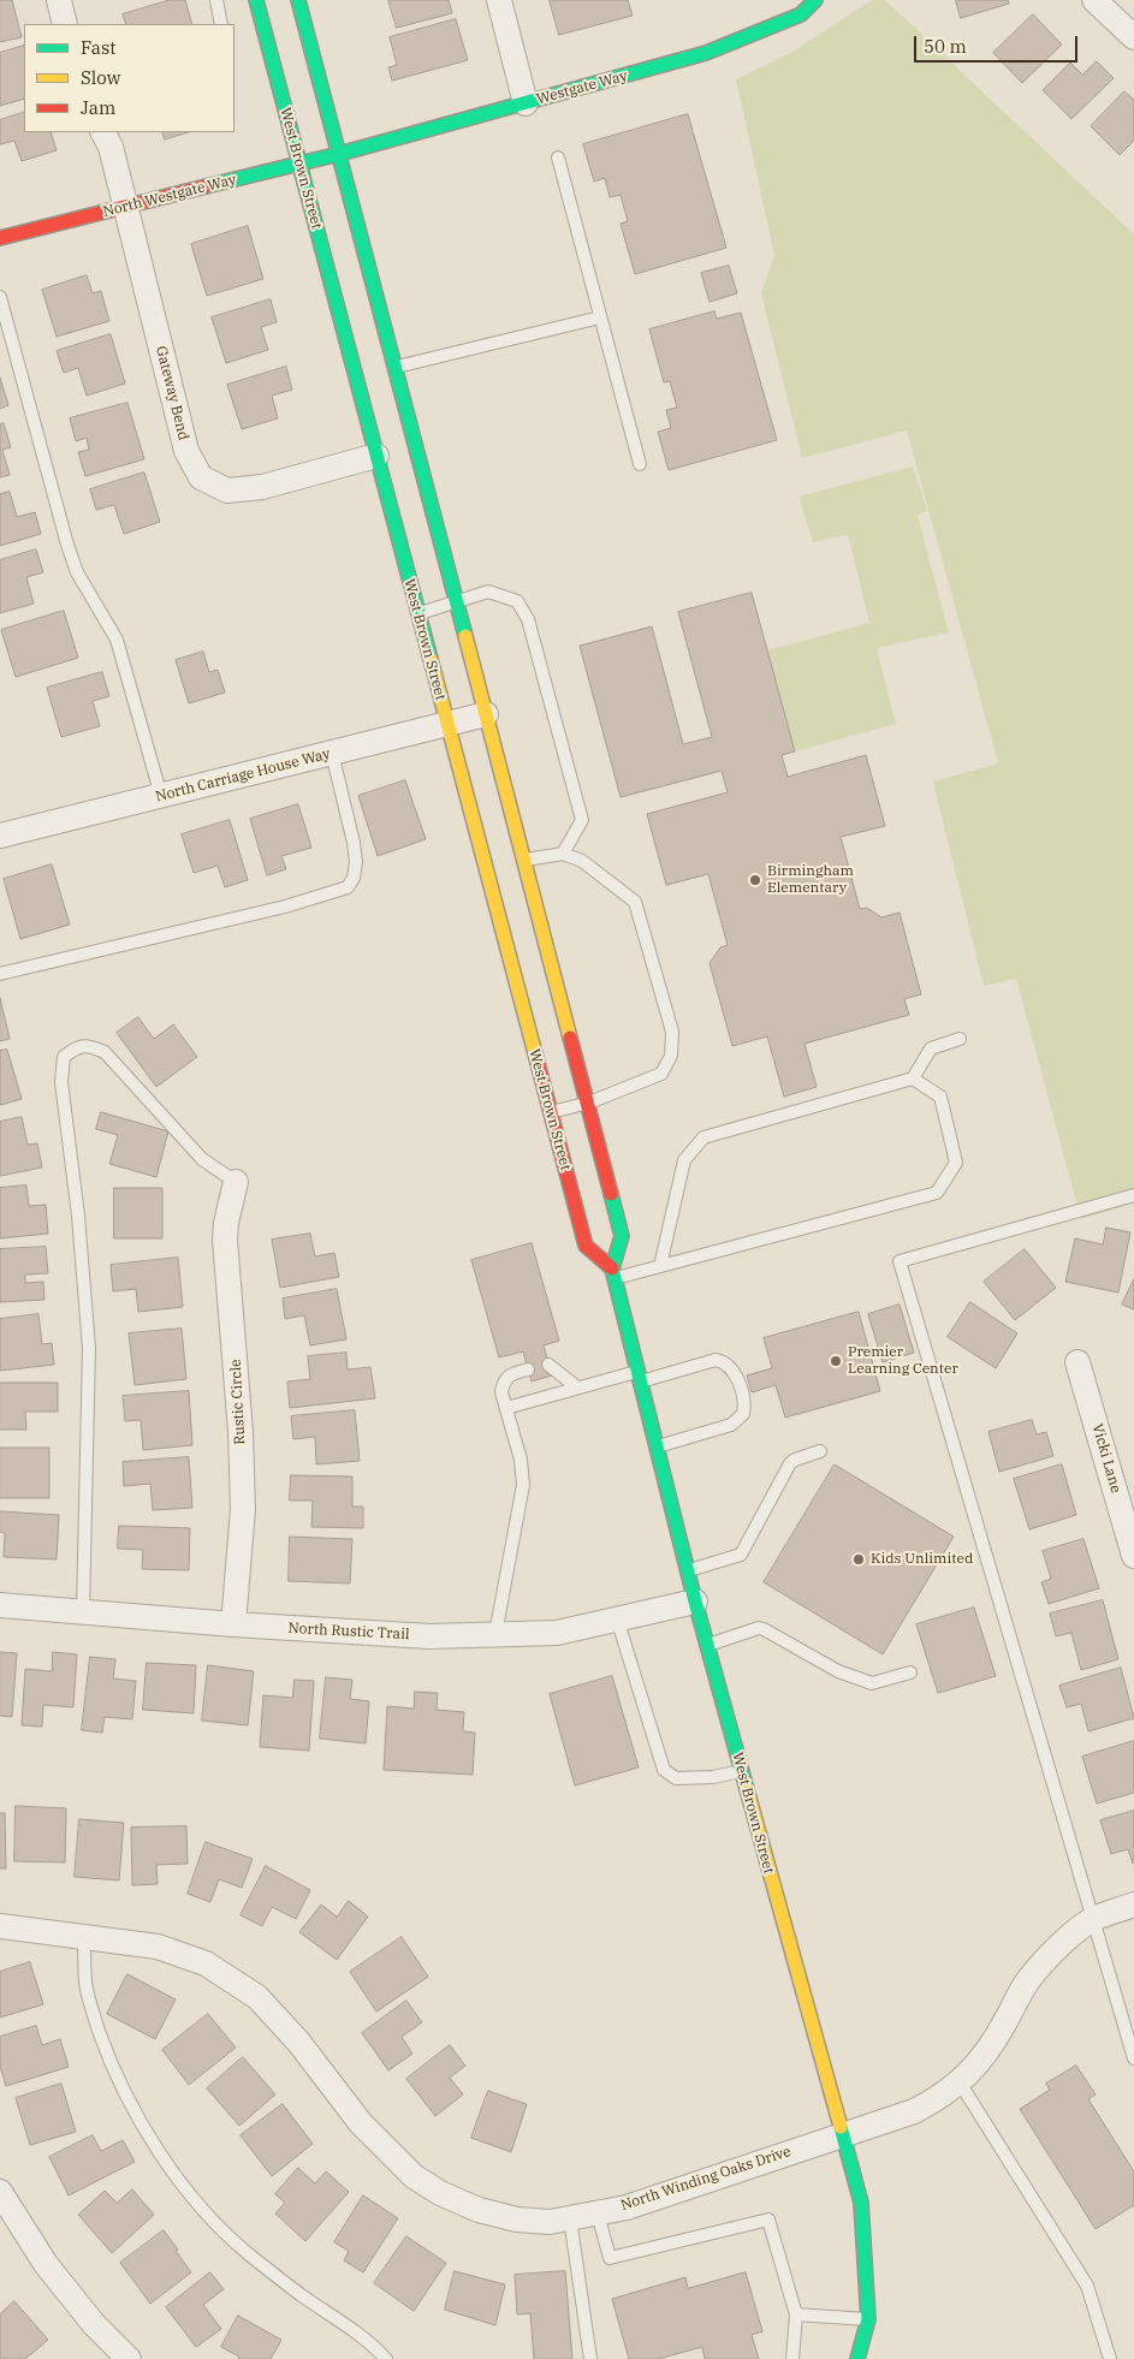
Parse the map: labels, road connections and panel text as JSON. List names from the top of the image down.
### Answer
{
  "streets": {
    "main road": ["Westgate Way", "West Brown Street", "North Westgate Way"],
    "street": [
      "Gateway Bend",
      "North Carriage House Way",
      "Rustic Circle",
      "Vicki Lane",
      "North Rustic Trail",
      "North Winding Oaks Drive"
    ]
  },
  "crossings": [
    ["Westgate Way", "North Westgate Way"],
    ["West Brown Street", "North Westgate Way"],
    ["West Brown Street", "Gateway Bend"],
    ["West Brown Street", "North Carriage House Way"],
    ["West Brown Street", "North Rustic Trail"],
    ["West Brown Street", "North Winding Oaks Drive"],
    ["North Westgate Way", "Gateway Bend"],
    ["Rustic Circle", "North Rustic Trail"]
  ],
  "places": ["Birmingham Elementary", "Premier Learning Center", "Kids Unlimited"],
  "legend": ["Fast", "Slow", "Jam"],
  "scale_bar": "50 m"
}
